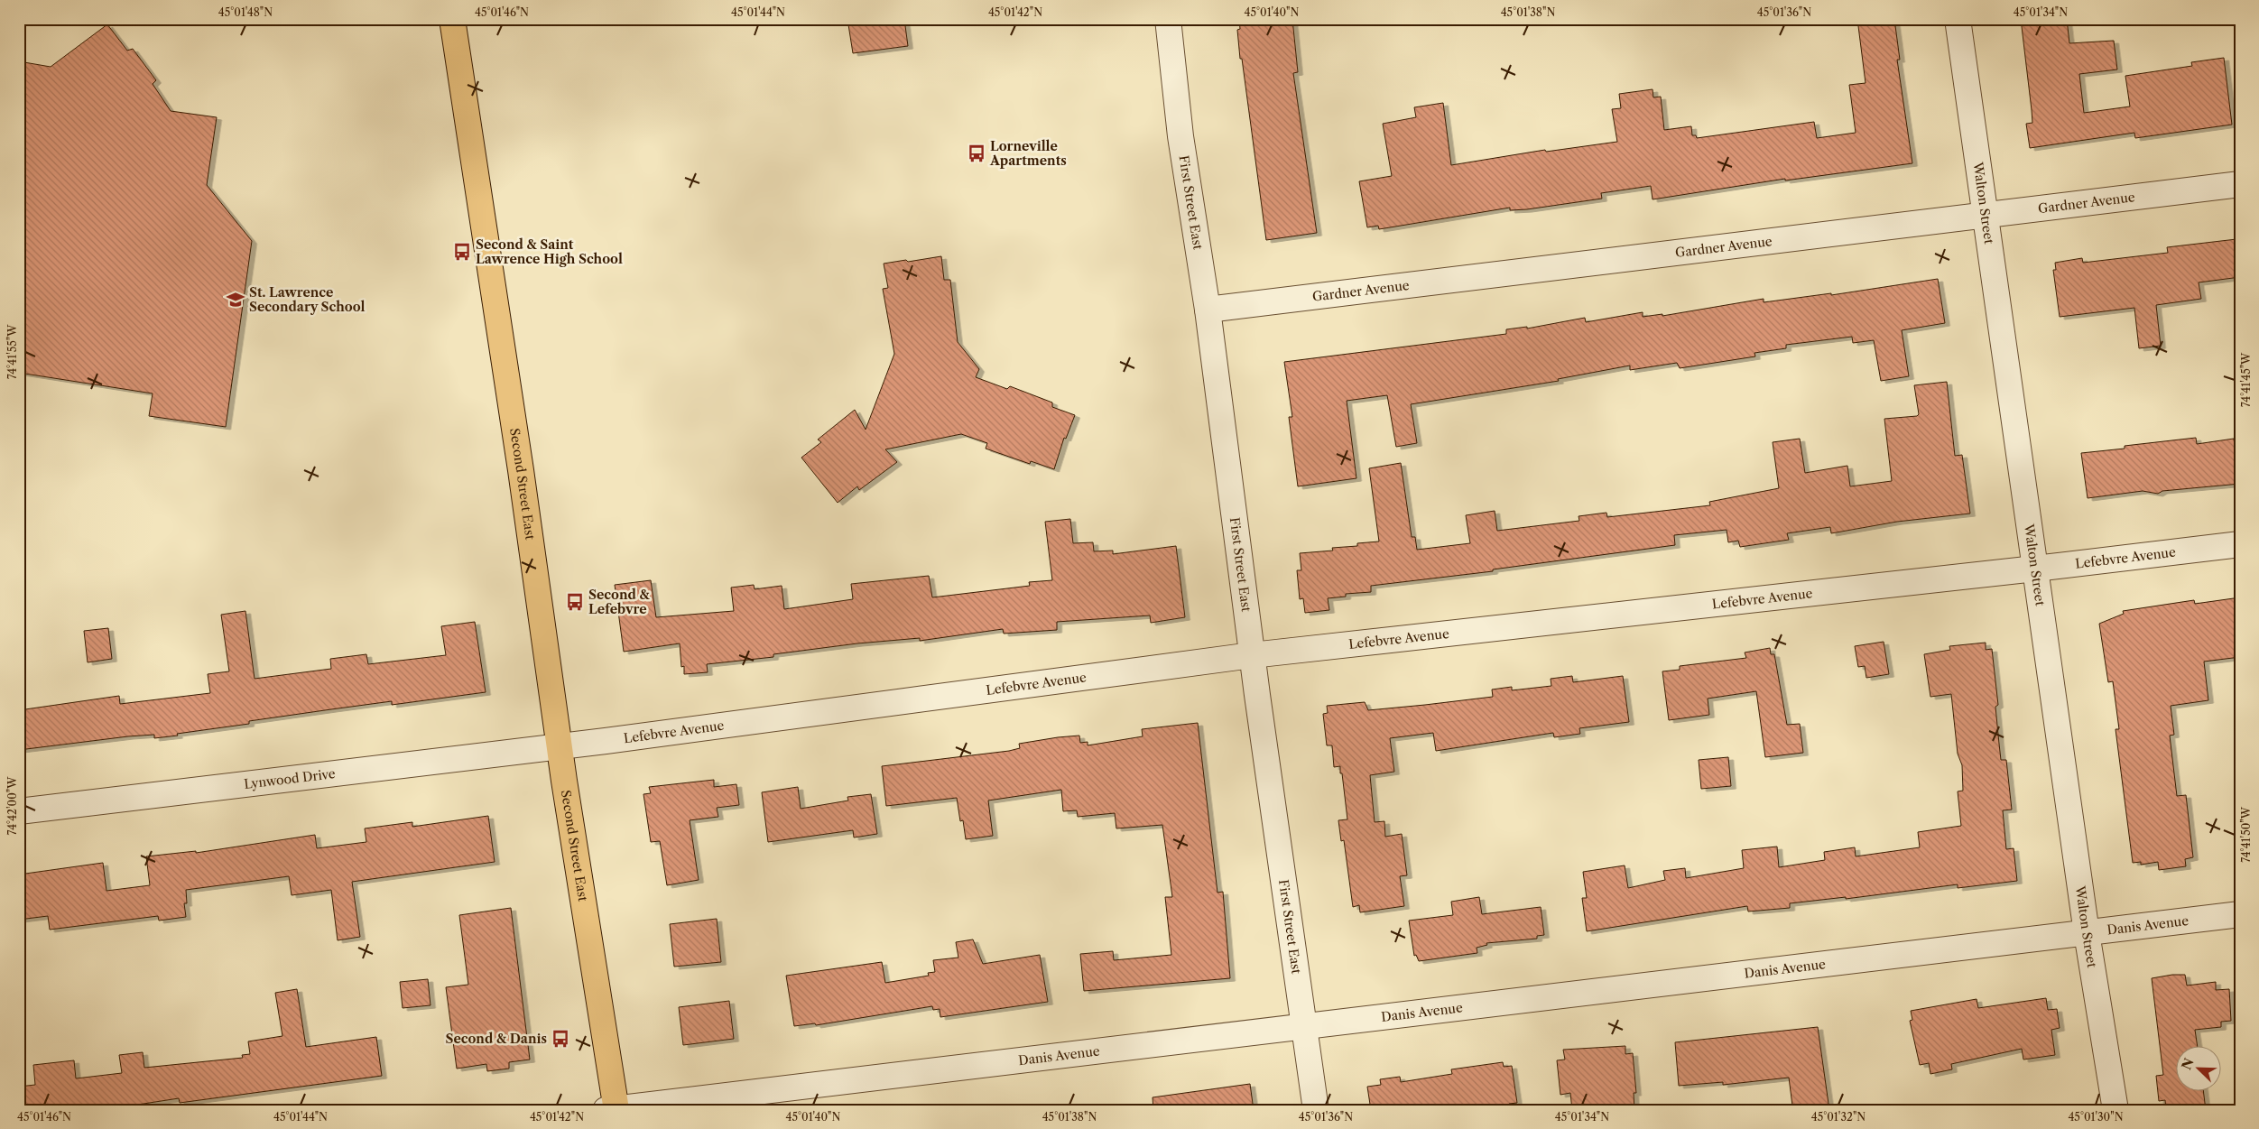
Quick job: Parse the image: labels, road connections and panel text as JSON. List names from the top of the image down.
{
  "streets": {
    "main road": ["Second Street East"],
    "street": [
      "First Street East",
      "Walton Street",
      "Gardner Avenue",
      "Lefebvre Avenue",
      "Lynwood Drive",
      "Danis Avenue"
    ]
  },
  "crossings": [
    ["First Street East", "Gardner Avenue"],
    ["First Street East", "Lefebvre Avenue"],
    ["First Street East", "Danis Avenue"],
    ["Walton Street", "Gardner Avenue"],
    ["Walton Street", "Lefebvre Avenue"],
    ["Walton Street", "Danis Avenue"],
    ["Second Street East", "Lefebvre Avenue"],
    ["Second Street East", "Lynwood Drive"],
    ["Second Street East", "Danis Avenue"],
    ["Lefebvre Avenue", "Lynwood Drive"]
  ],
  "places": {
    "bus stop": [
      "Lorneville Apartments",
      "Second & Saint Lawrence High School",
      "Second & Lefebvre",
      "Second & Danis"
    ],
    "school or university": ["St. Lawrence Secondary School"]
  },
  "north": "top left",
  "coordinates": [
    "45°01'48\"N",
    "45°01'46\"N",
    "45°01'44\"N",
    "45°01'42\"N",
    "45°01'40\"N",
    "45°01'38\"N",
    "45°01'36\"N",
    "45°01'34\"N",
    "74°41'55\"W",
    "74°41'45\"W",
    "74°42'00\"W",
    "74°41'50\"W",
    "45°01'32\"N",
    "45°01'30\"N"
  ]
}
